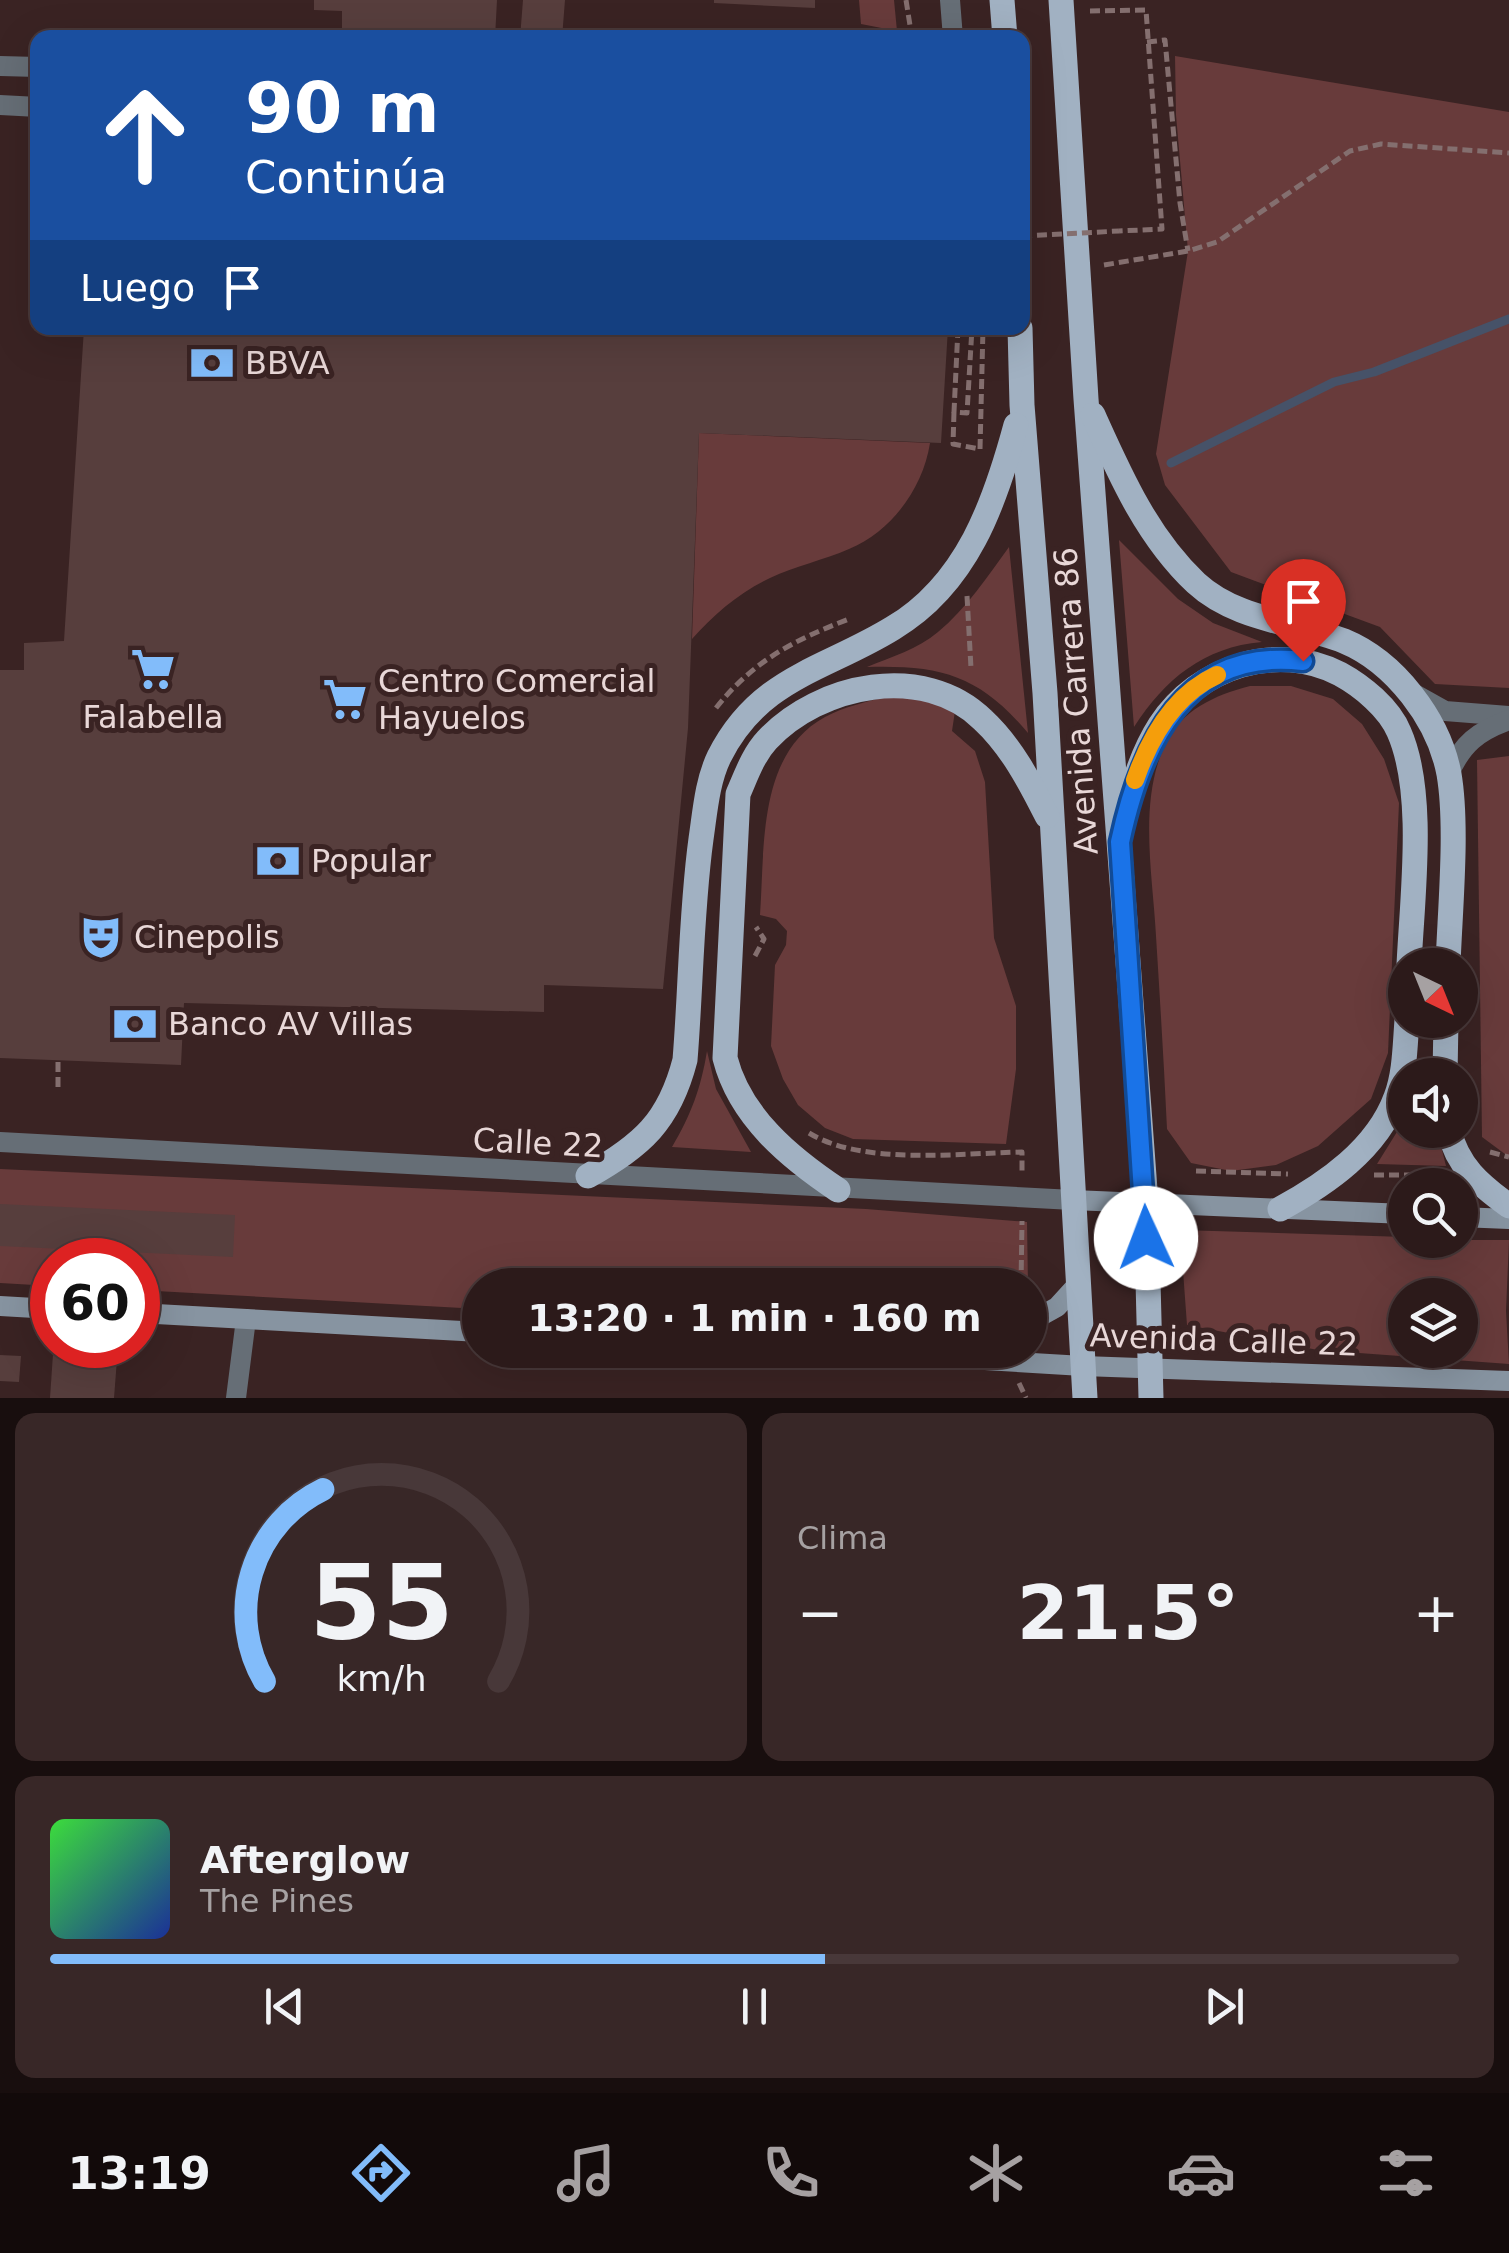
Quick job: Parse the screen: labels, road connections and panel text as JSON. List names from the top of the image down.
{
  "streets": {
    "main road": ["Avenida Carrera 86", "Avenida Calle 22"],
    "street": ["Calle 22"]
  },
  "crossings": [
    ["Avenida Carrera 86", "Calle 22"],
    ["Avenida Carrera 86", "Avenida Calle 22"]
  ],
  "places": {
    "bank": ["BBVA", "Popular", "Banco AV Villas"],
    "supermarket": ["Falabella", "Centro Comercial Hayuelos"],
    "theatre": ["Cinepolis"]
  },
  "north": "bottom right",
  "page": {
    "turn": ["90 m", "Continúa"],
    "then": "Luego",
    "limit": "60",
    "trip": "13:20 · 1 min · 160 m",
    "tile": "Clima",
    "heat": ["−", "21.5°", "+"],
    "song": ["Afterglow", "The Pines"],
    "tabs": "13:19",
    "gauge": ["55", "km/h"]
  }
}
